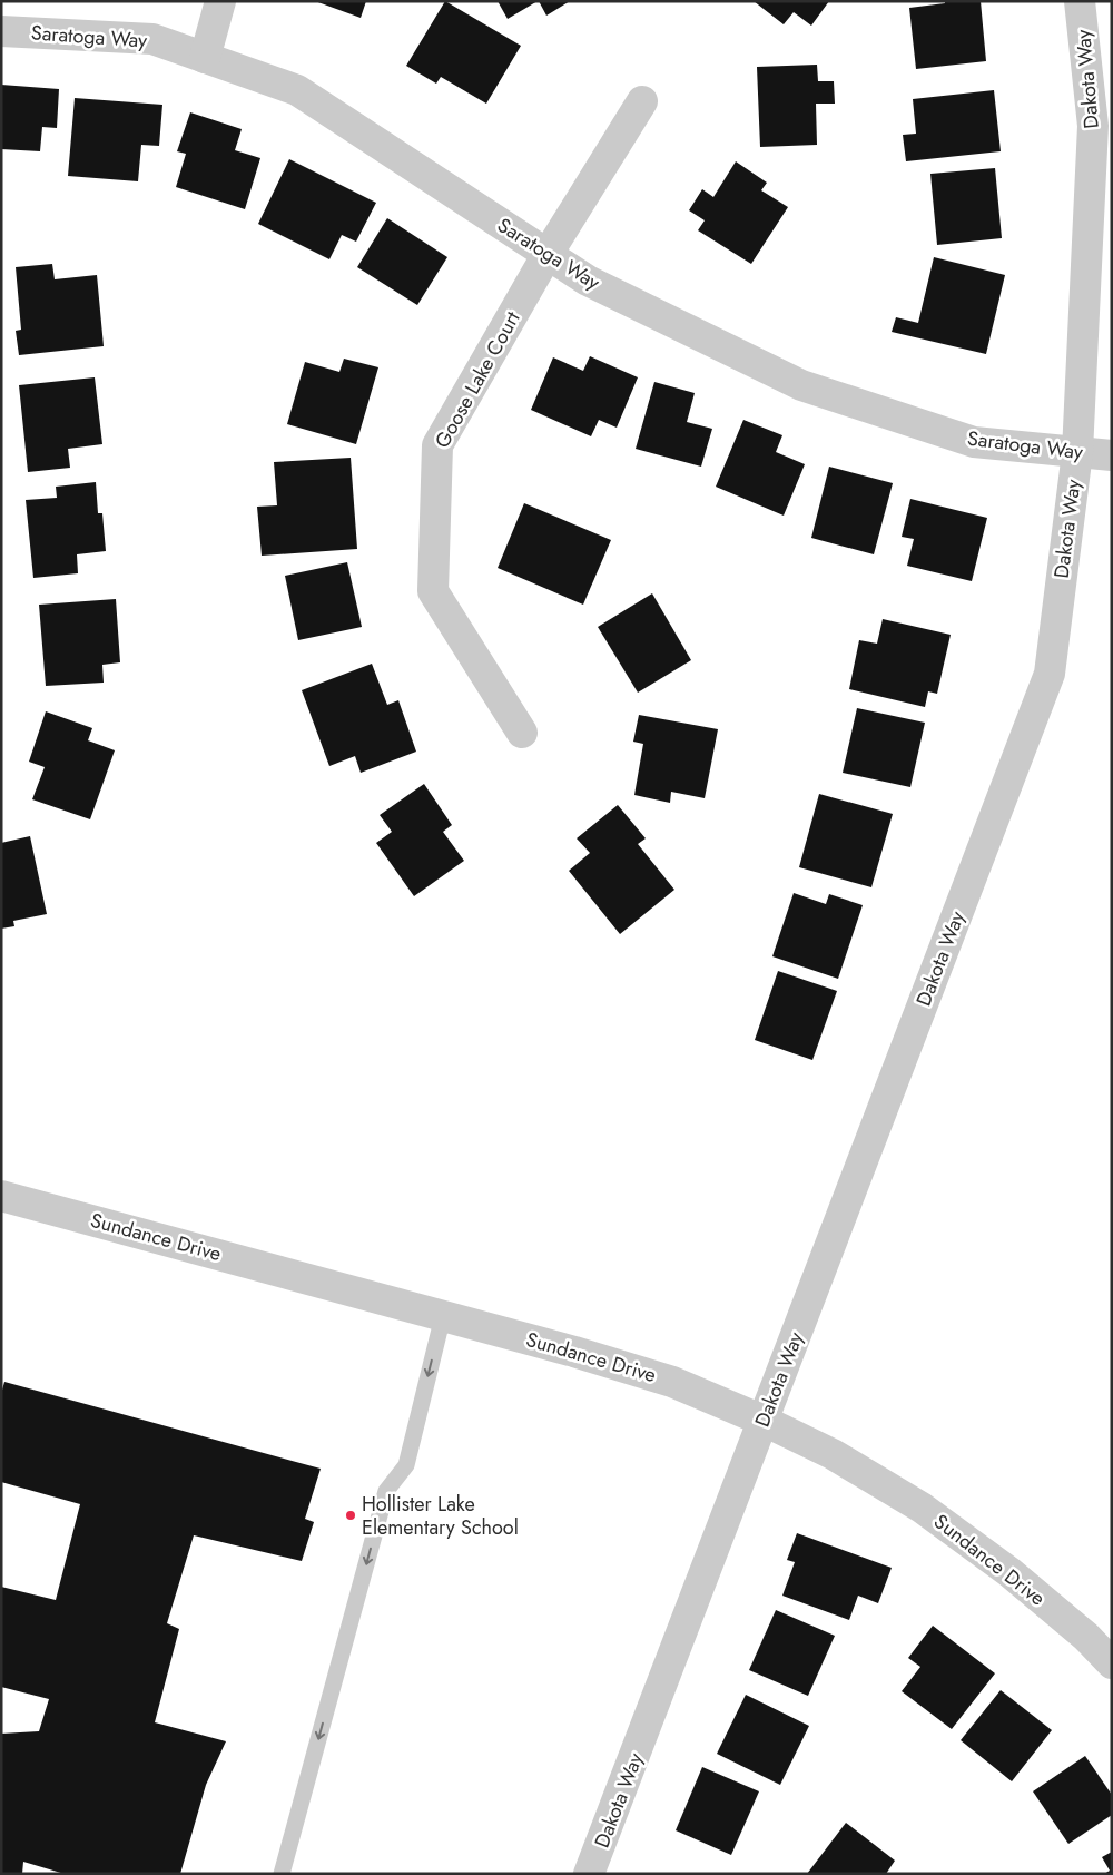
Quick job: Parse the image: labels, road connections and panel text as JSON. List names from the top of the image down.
{
  "streets": {
    "street": [
      "Saratoga Way",
      "Dakota Way",
      "Goose Lake Court",
      "Sundance Drive"
    ]
  },
  "crossings": [
    ["Saratoga Way", "Dakota Way"],
    ["Saratoga Way", "Goose Lake Court"],
    ["Dakota Way", "Sundance Drive"]
  ],
  "places": ["Hollister Lake Elementary School"]
}
